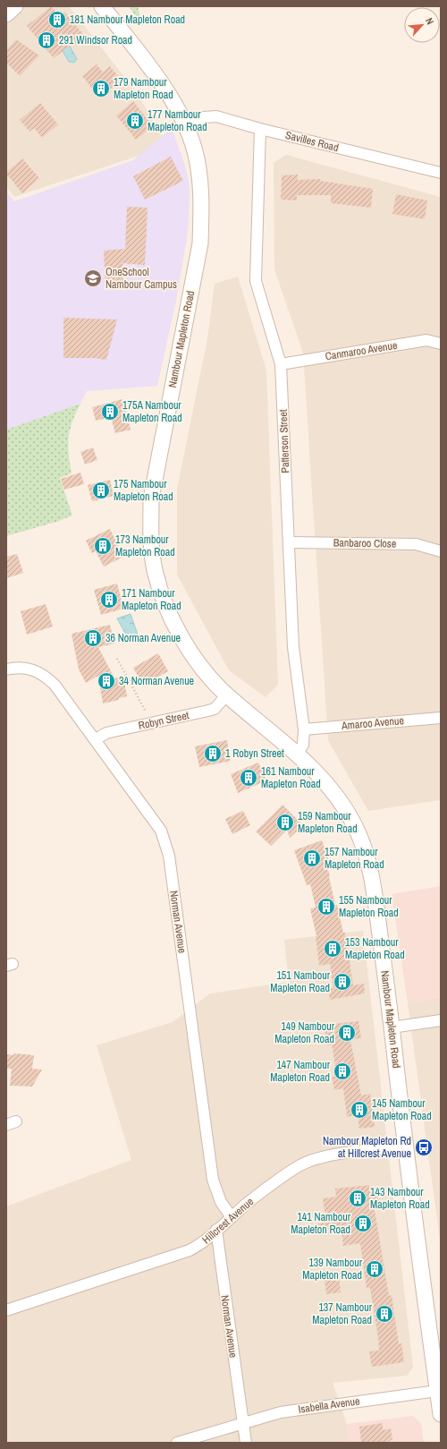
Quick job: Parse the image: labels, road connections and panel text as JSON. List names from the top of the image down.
{
  "streets": {
    "main road": ["Nambour Mapleton Road"],
    "street": [
      "Savilles Road",
      "Canmaroo Avenue",
      "Patterson Street",
      "Banbaroo Close",
      "Robyn Street",
      "Amaroo Avenue",
      "Norman Avenue",
      "Hillcrest Avenue",
      "Isabella Avenue"
    ]
  },
  "crossings": [
    ["Savilles Road", "Nambour Mapleton Road"],
    ["Savilles Road", "Patterson Street"],
    ["Nambour Mapleton Road", "Patterson Street"],
    ["Nambour Mapleton Road", "Robyn Street"],
    ["Nambour Mapleton Road", "Hillcrest Avenue"],
    ["Nambour Mapleton Road", "Isabella Avenue"],
    ["Canmaroo Avenue", "Patterson Street"],
    ["Patterson Street", "Banbaroo Close"],
    ["Patterson Street", "Amaroo Avenue"],
    ["Robyn Street", "Norman Avenue"],
    ["Norman Avenue", "Hillcrest Avenue"],
    ["Norman Avenue", "Isabella Avenue"]
  ],
  "places": {
    "building": [
      "181 Nambour Mapleton Road",
      "291 Windsor Road",
      "179 Nambour Mapleton Road",
      "177 Nambour Mapleton Road",
      "175A Nambour Mapleton Road",
      "175 Nambour Mapleton Road",
      "173 Nambour Mapleton Road",
      "171 Nambour Mapleton Road",
      "36 Norman Avenue",
      "34 Norman Avenue",
      "1 Robyn Street",
      "161 Nambour Mapleton Road",
      "159 Nambour Mapleton Road",
      "157 Nambour Mapleton Road",
      "155 Nambour Mapleton Road",
      "153 Nambour Mapleton Road",
      "151 Nambour Mapleton Road",
      "149 Nambour Mapleton Road",
      "147 Nambour Mapleton Road",
      "145 Nambour Mapleton Road",
      "143 Nambour Mapleton Road",
      "141 Nambour Mapleton Road",
      "139 Nambour Mapleton Road",
      "137 Nambour Mapleton Road"
    ],
    "school or university": ["OneSchool Nambour Campus"],
    "bus stop": ["Nambour Mapleton Rd at Hillcrest Avenue"]
  },
  "north": "top right"
}
